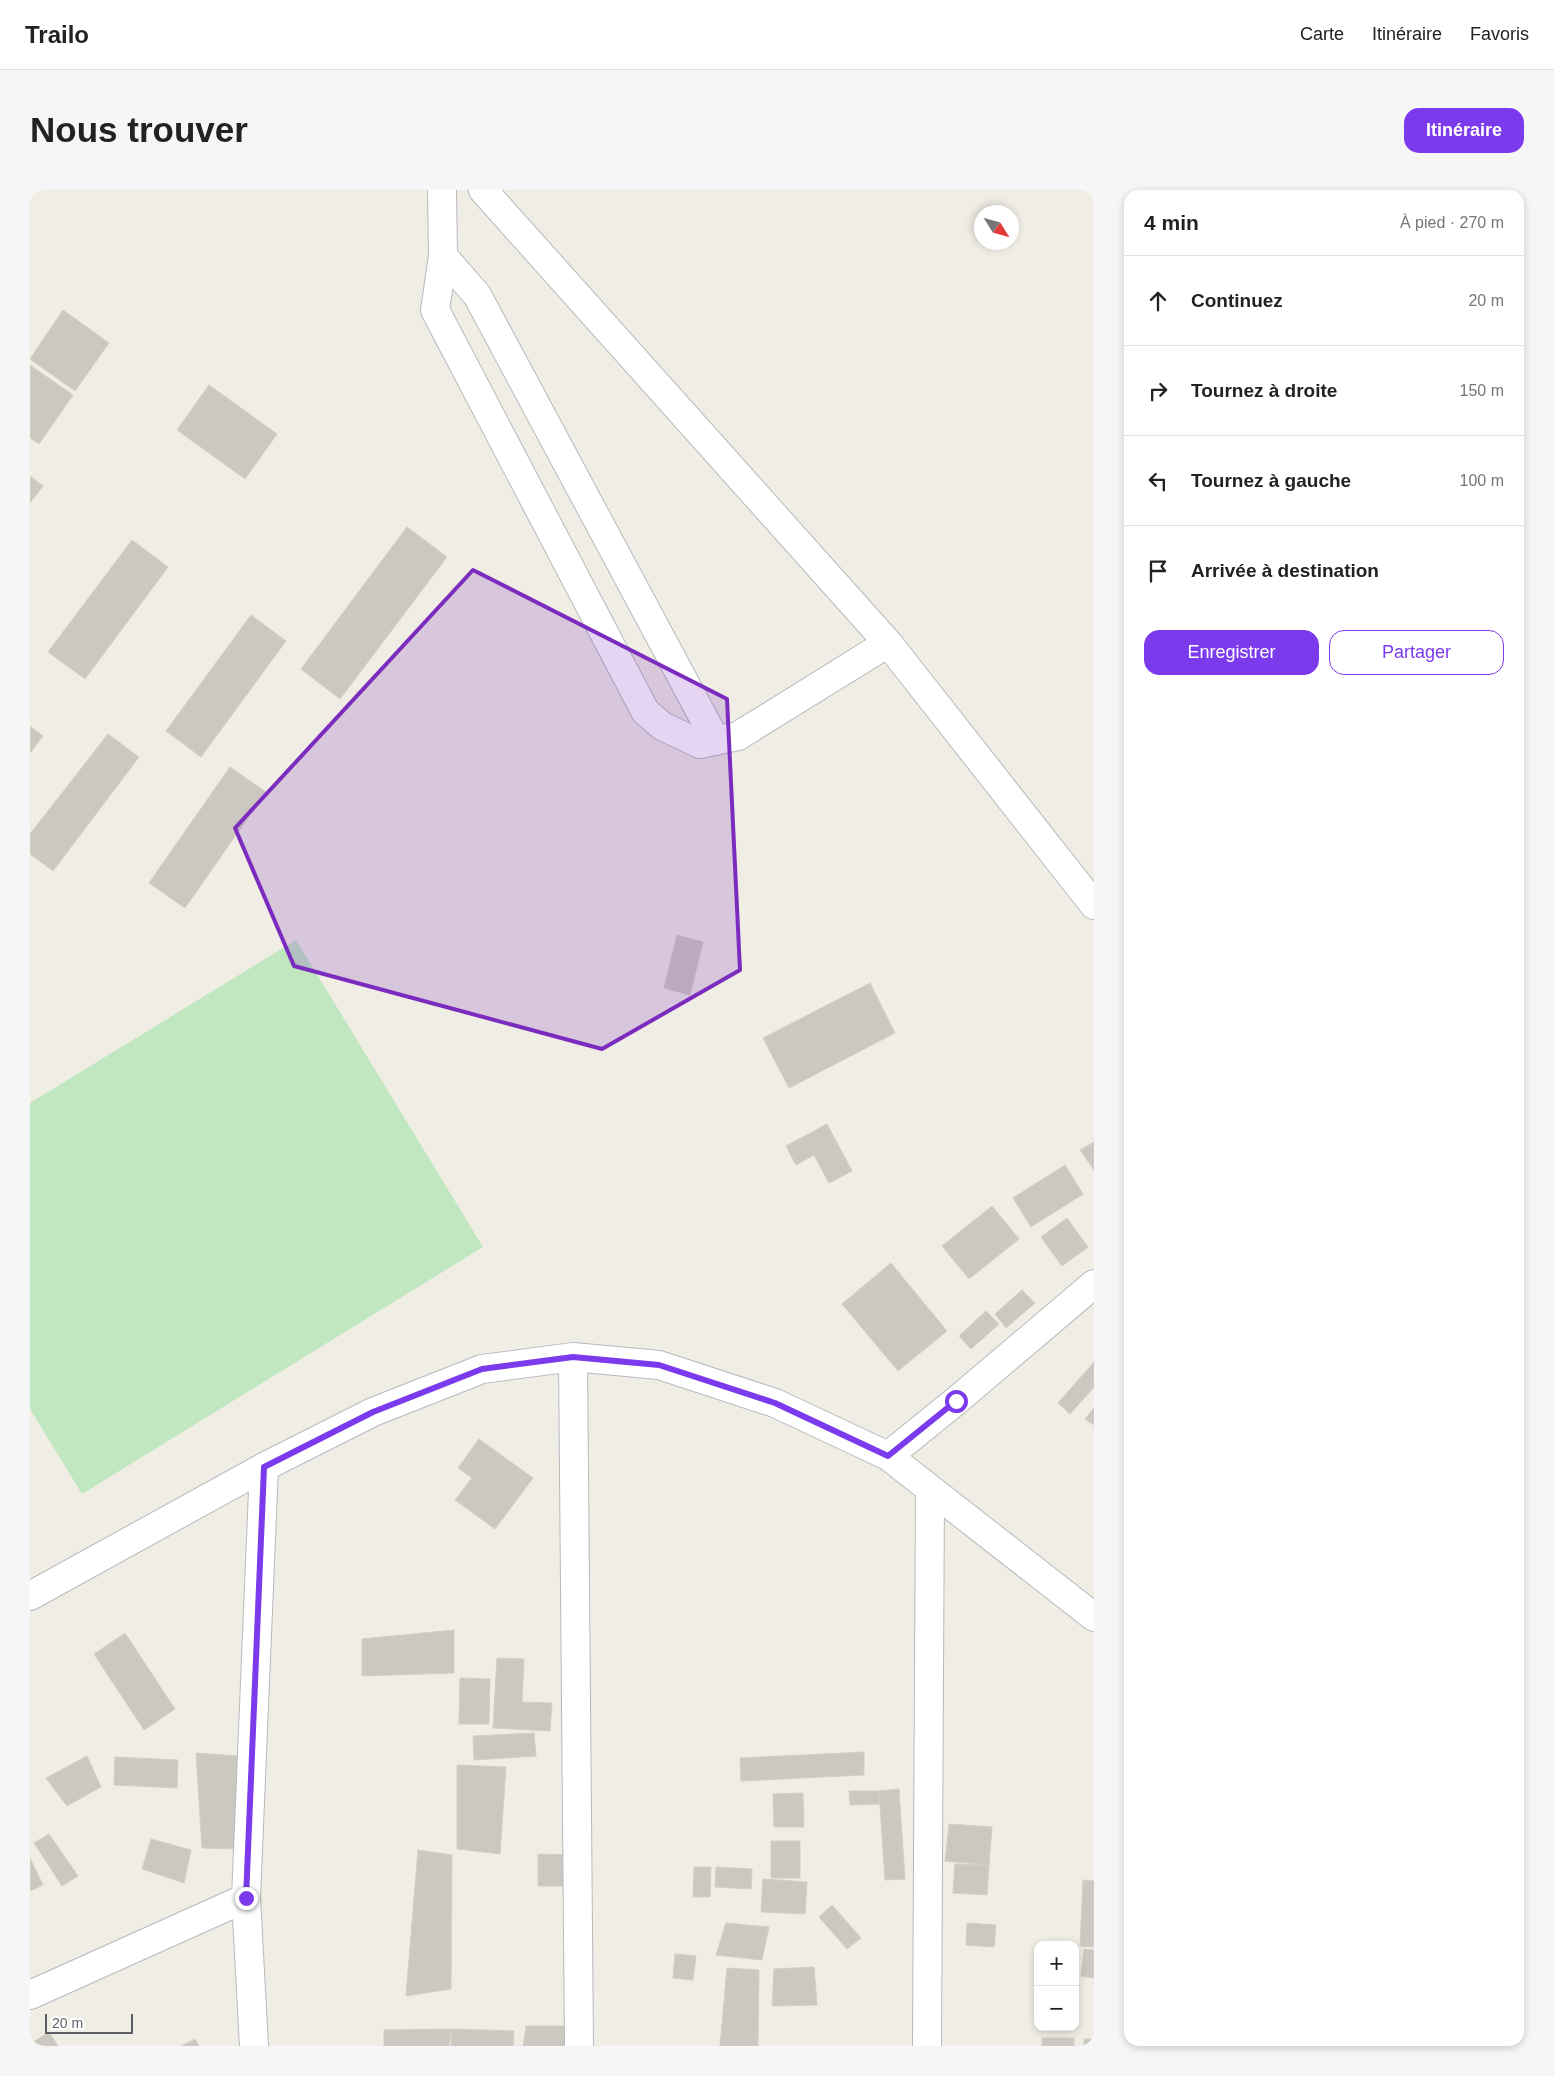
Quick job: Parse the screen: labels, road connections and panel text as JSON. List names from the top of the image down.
{
  "scale_bar": "20 m",
  "north": "bottom right",
  "page": {
    "header": "Trailo",
    "nav": ["Carte", "Itinéraire", "Favoris"],
    "buttons": [
      "Itinéraire",
      ["Enregistrer", "Partager"]
    ],
    "title": "Nous trouver",
    "heading": ["4 min", "À pied · 270 m"],
    "list": [
      ["Continuez", "20 m"],
      ["Tournez à droite", "150 m"],
      ["Tournez à gauche", "100 m"],
      "Arrivée à destination"
    ],
    "map_buttons": ["+", "−"],
    "scale": "20 m"
  }
}
